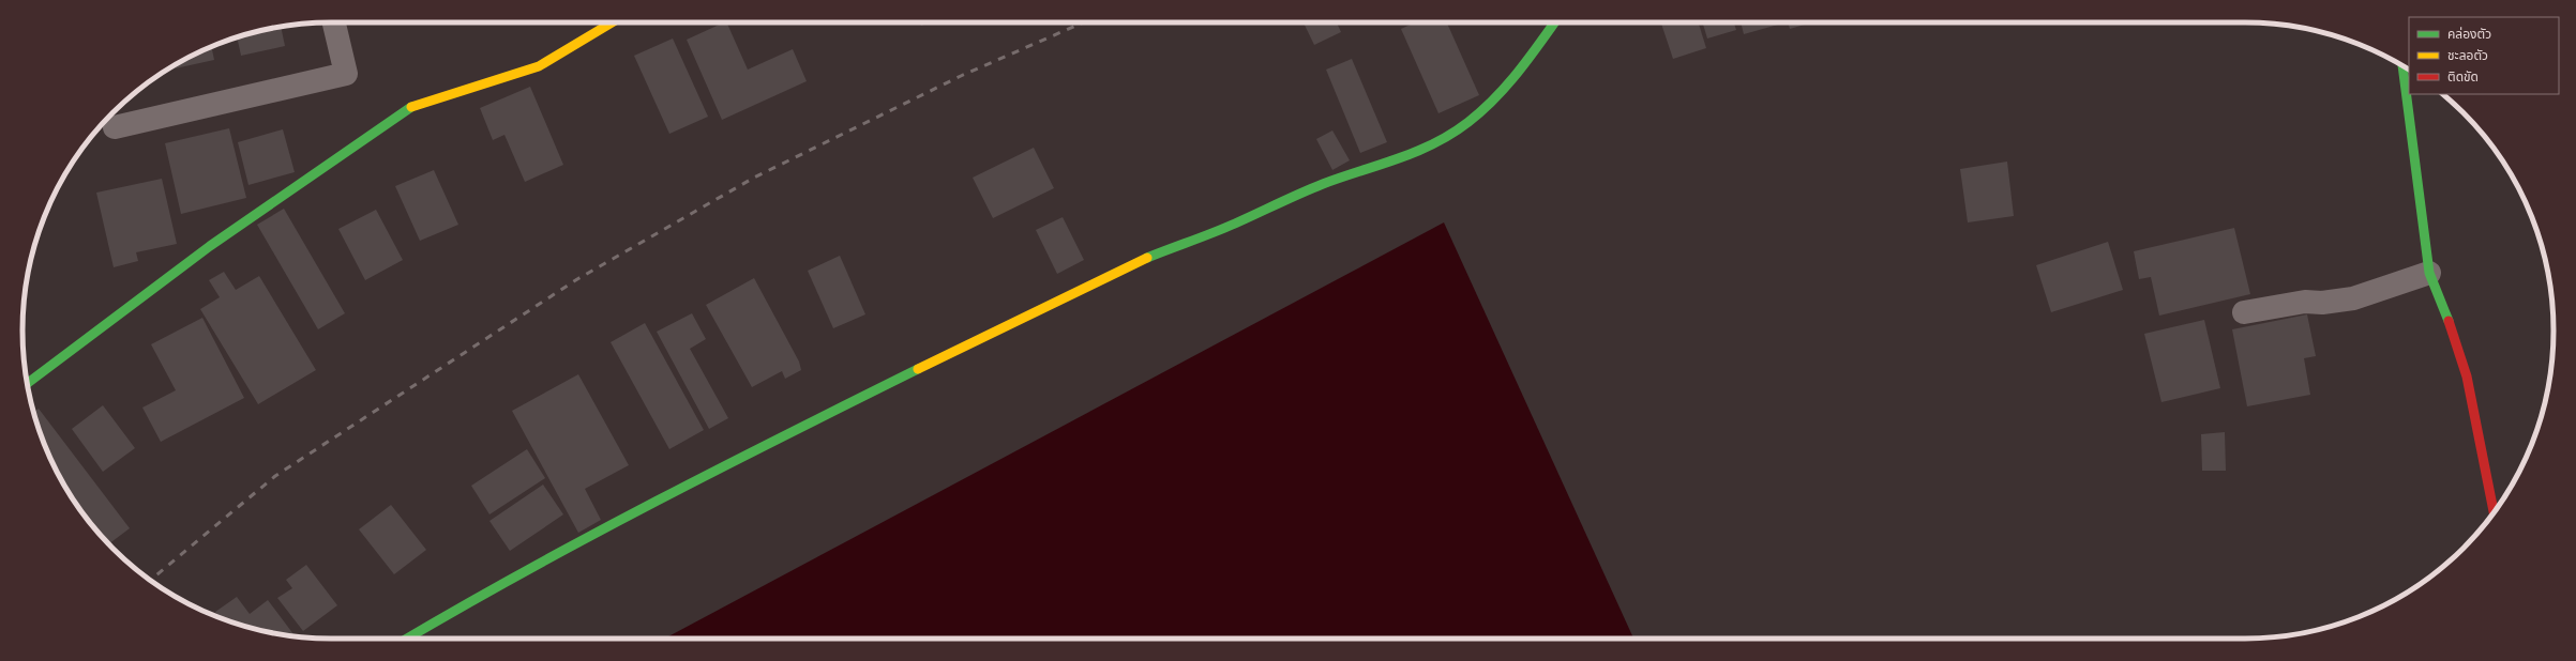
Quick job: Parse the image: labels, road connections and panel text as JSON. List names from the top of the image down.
{
  "legend": ["คล่องตัว", "ชะลอตัว", "ติดขัด"]
}
